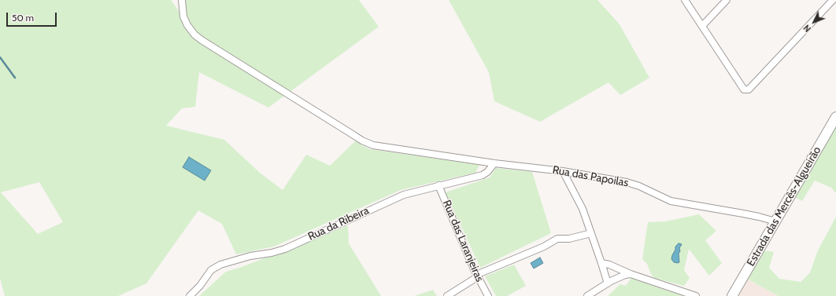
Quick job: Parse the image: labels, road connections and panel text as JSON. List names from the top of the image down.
{
  "streets": {
    "street": [
      "Rua das Papoilas",
      "Estrada das Mercês-Algueirão",
      "Rua da Ribeira",
      "Rua das Laranjeiras"
    ]
  },
  "crossings": [
    ["Rua das Papoilas", "Estrada das Mercês-Algueirão"],
    ["Rua das Papoilas", "Rua da Ribeira"],
    ["Rua da Ribeira", "Rua das Laranjeiras"]
  ],
  "scale_bar": "50 m",
  "north": "bottom left"
}
